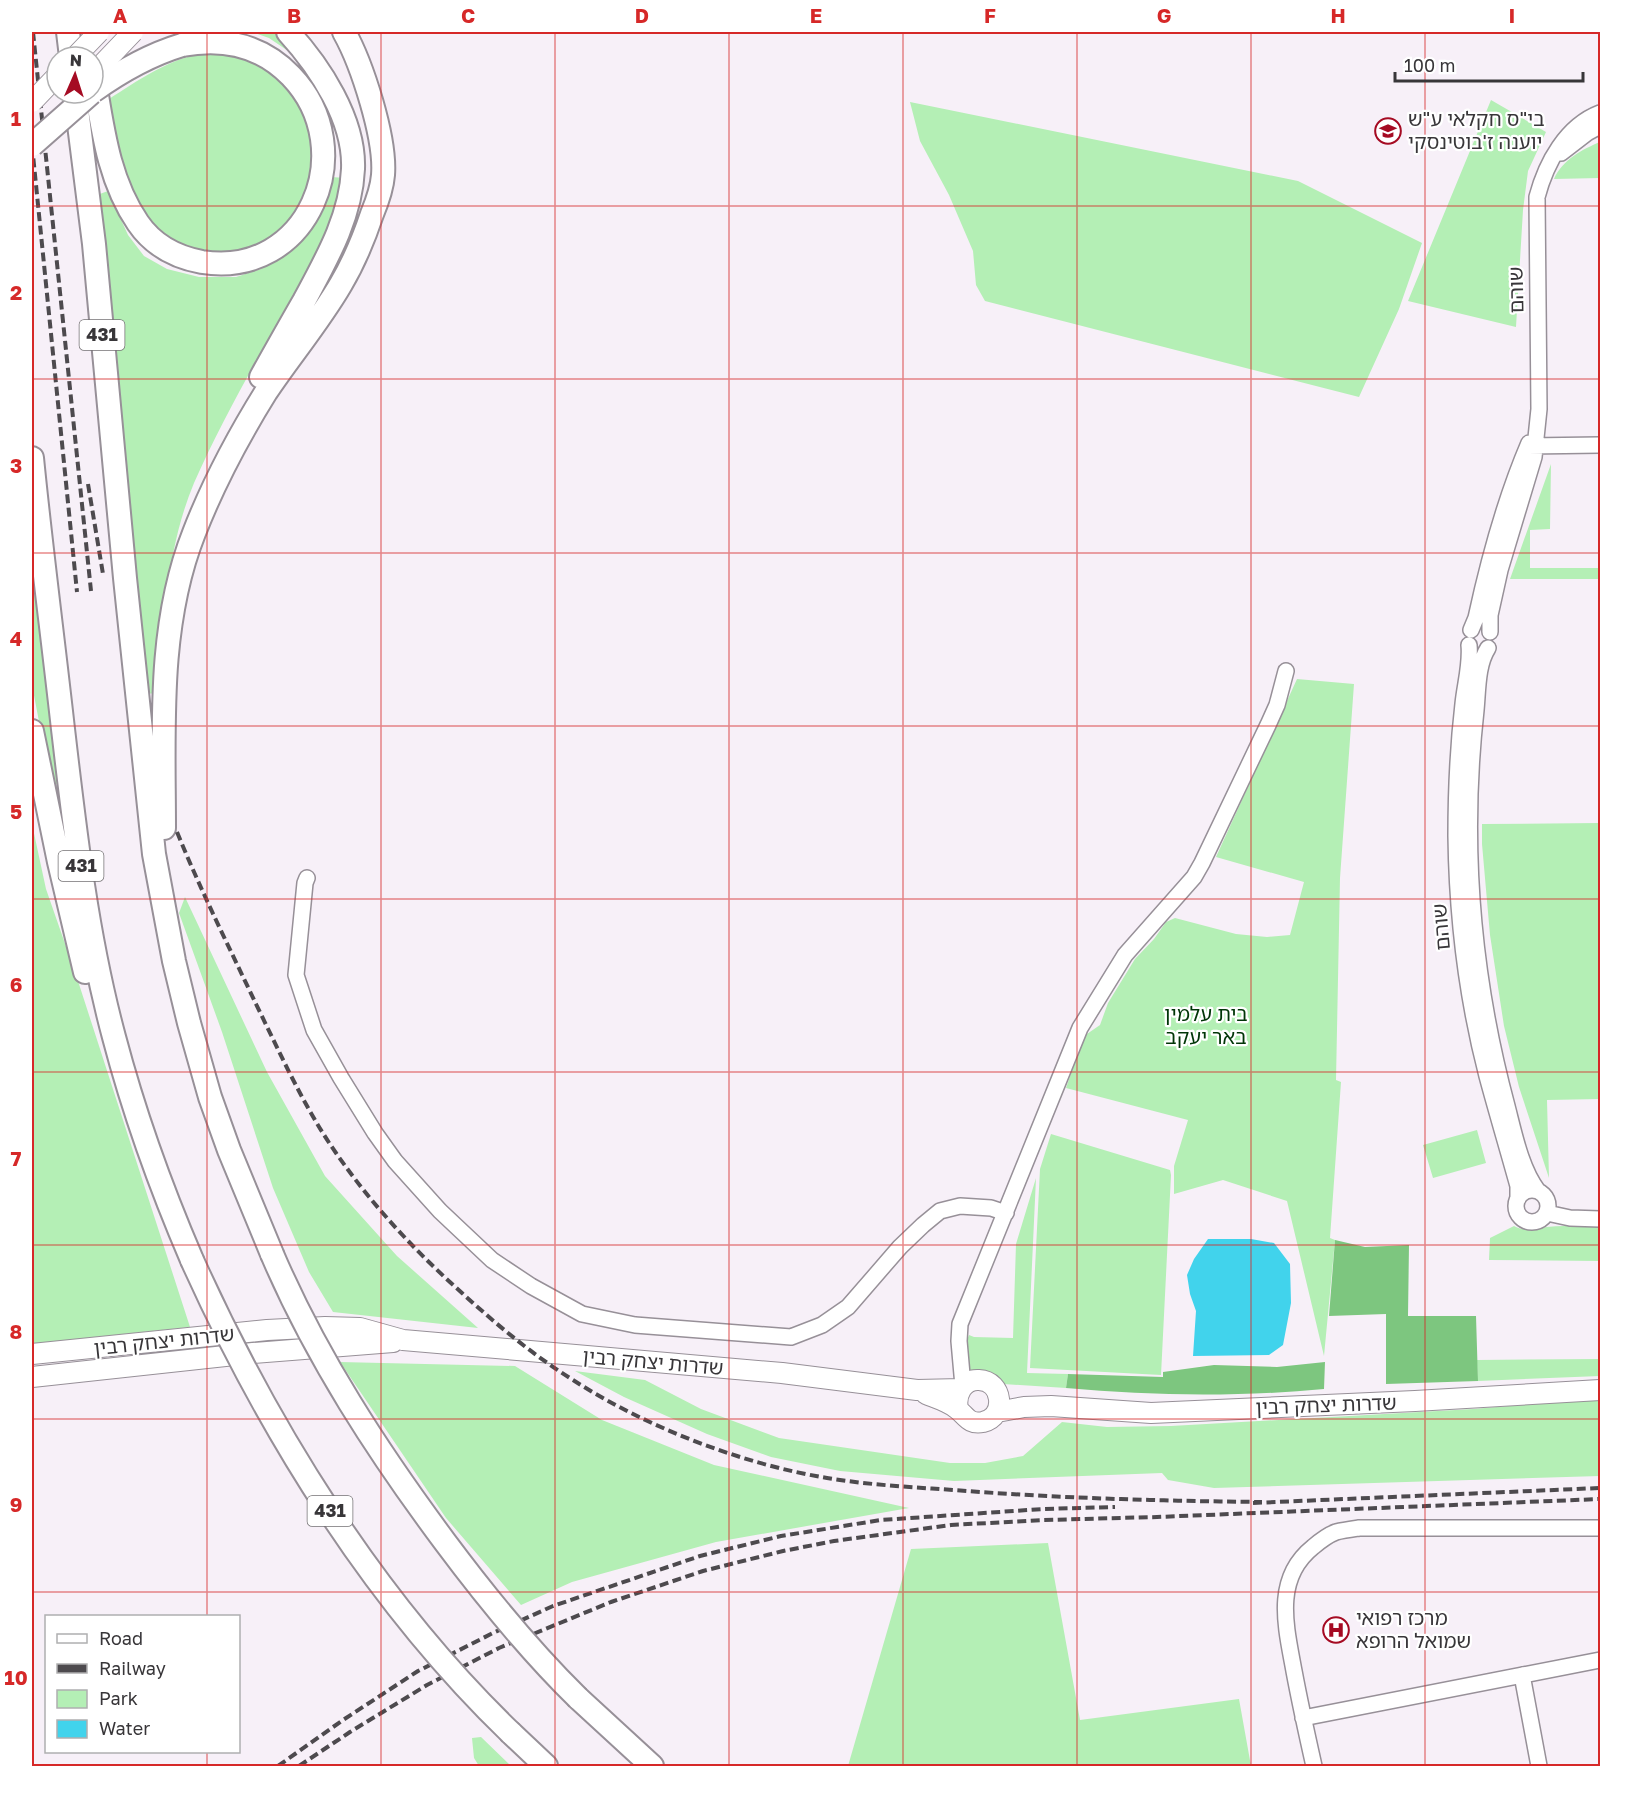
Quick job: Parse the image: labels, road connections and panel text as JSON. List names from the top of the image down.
{
  "streets": {
    "highway": ["431"],
    "main road": ["שדרות יצחק רבין"],
    "street": ["שוהם"]
  },
  "parks": ["בית עלמין באר יעקב"],
  "places": {
    "school or university": ["בי\"ס חקלאי ע\"ש יוענה ז'בוטינסקי"],
    "hospital": ["מרכז רפואי שמואל הרופא"]
  },
  "legend": [
    "Road",
    "Railway",
    "Park",
    "Water"
  ],
  "scale_bar": "100 m",
  "north": "top",
  "grid": {
    "columns": [
      "A",
      "B",
      "C",
      "D",
      "E",
      "F",
      "G",
      "H",
      "I"
    ],
    "rows": [
      "1",
      "2",
      "3",
      "4",
      "5",
      "6",
      "7",
      "8",
      "9",
      "10"
    ]
  }
}
